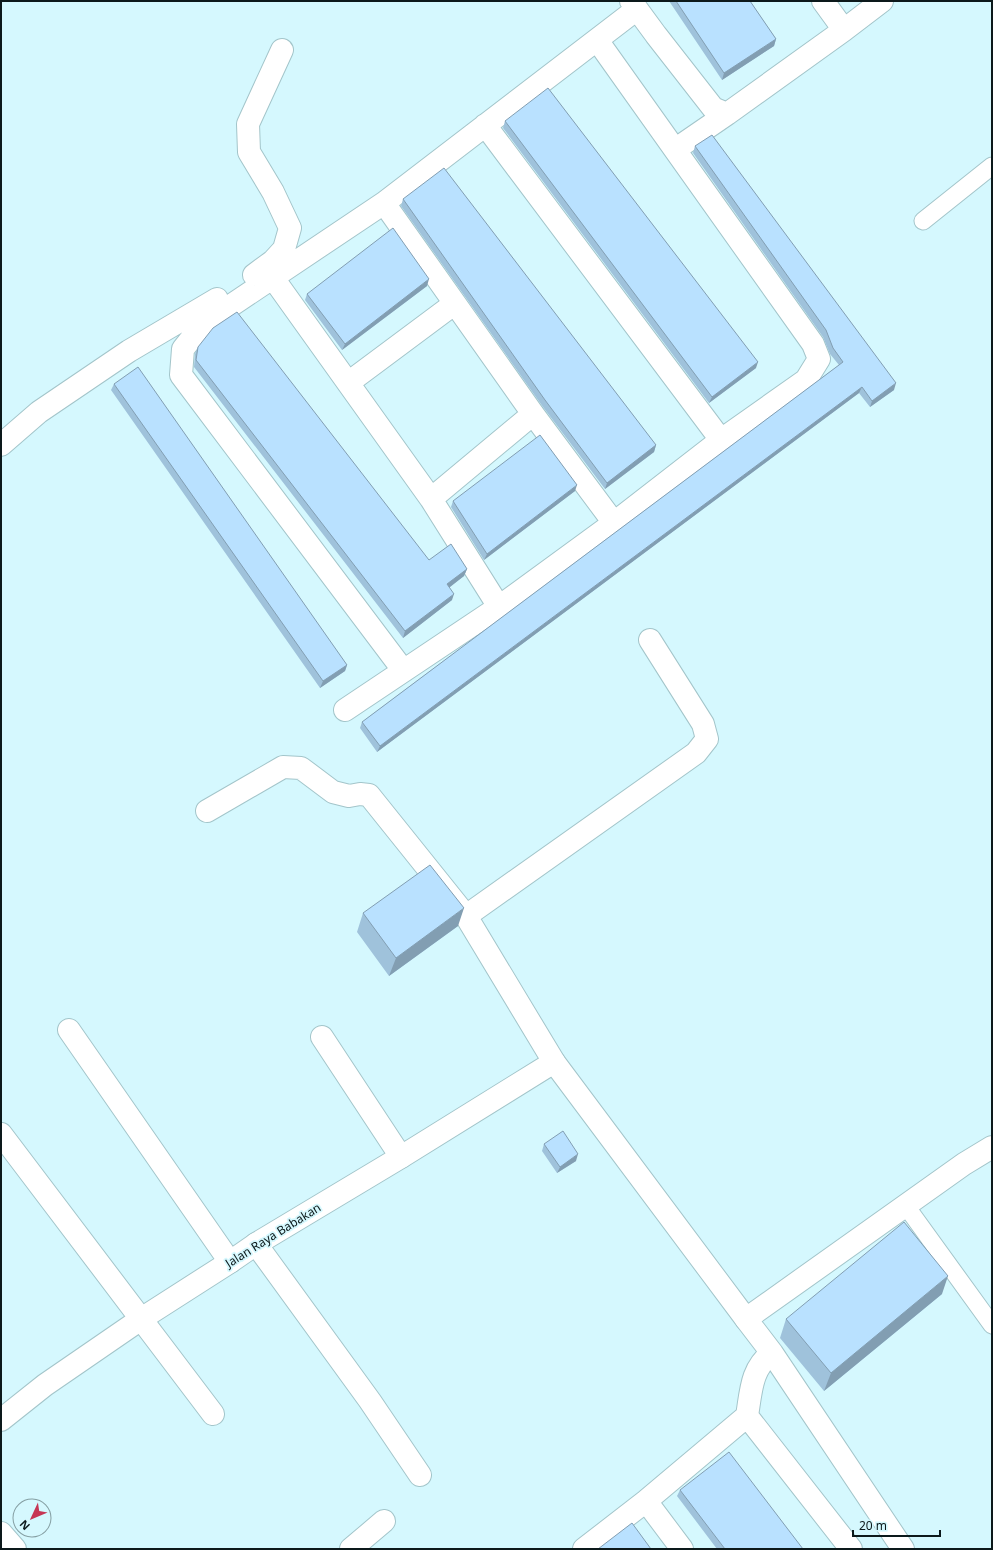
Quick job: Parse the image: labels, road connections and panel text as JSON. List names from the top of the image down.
{
  "streets": {
    "street": ["Jalan Raya Babakan"]
  },
  "scale_bar": "20 m",
  "north": "bottom left"
}
